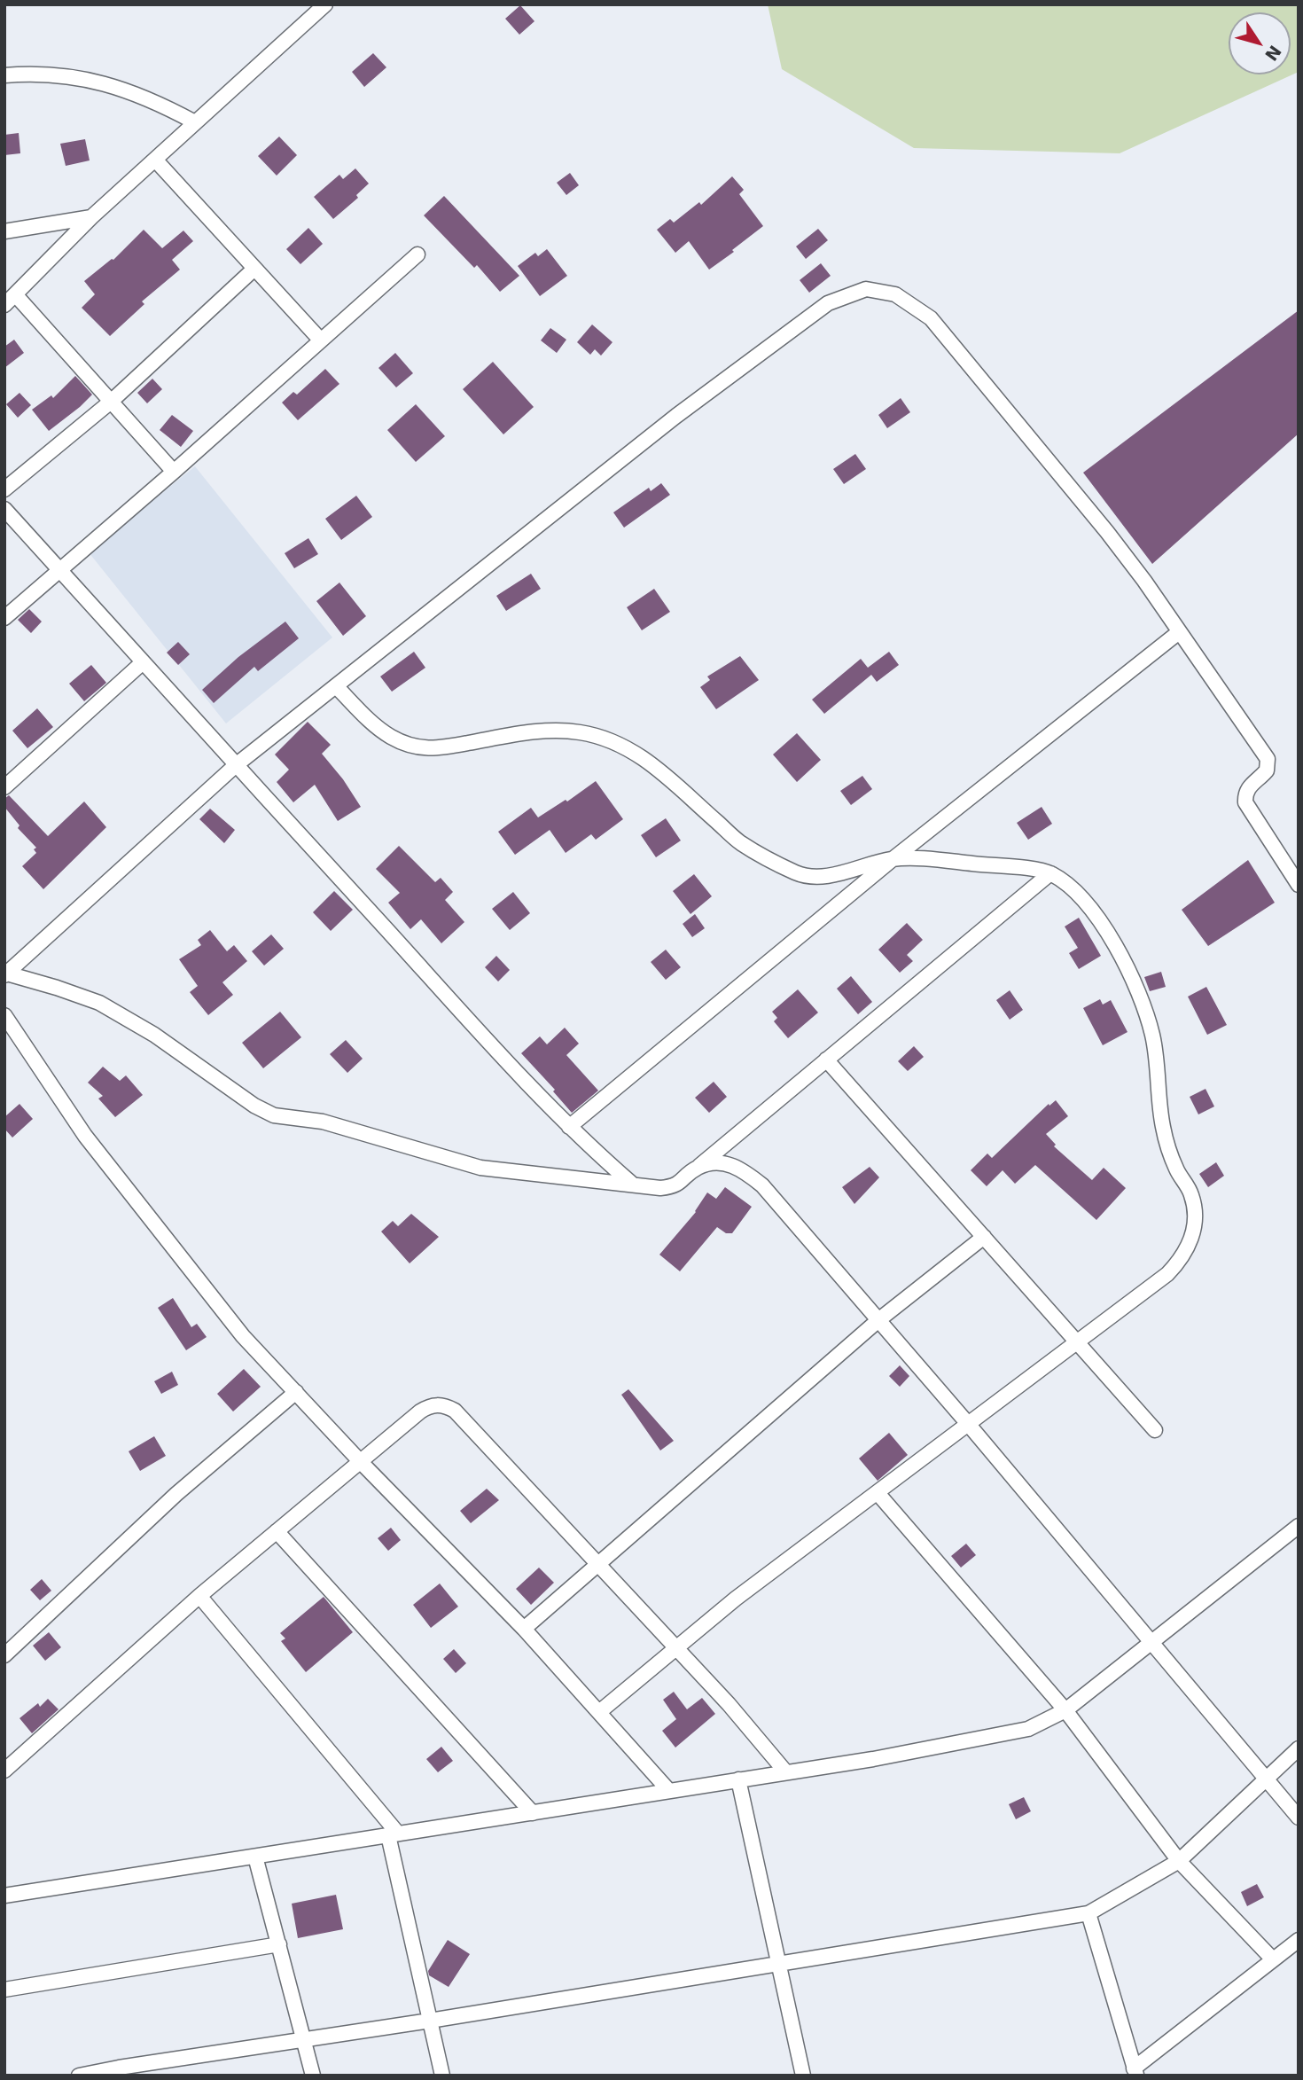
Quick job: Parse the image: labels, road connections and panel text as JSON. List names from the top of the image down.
{
  "north": "bottom right"
}
